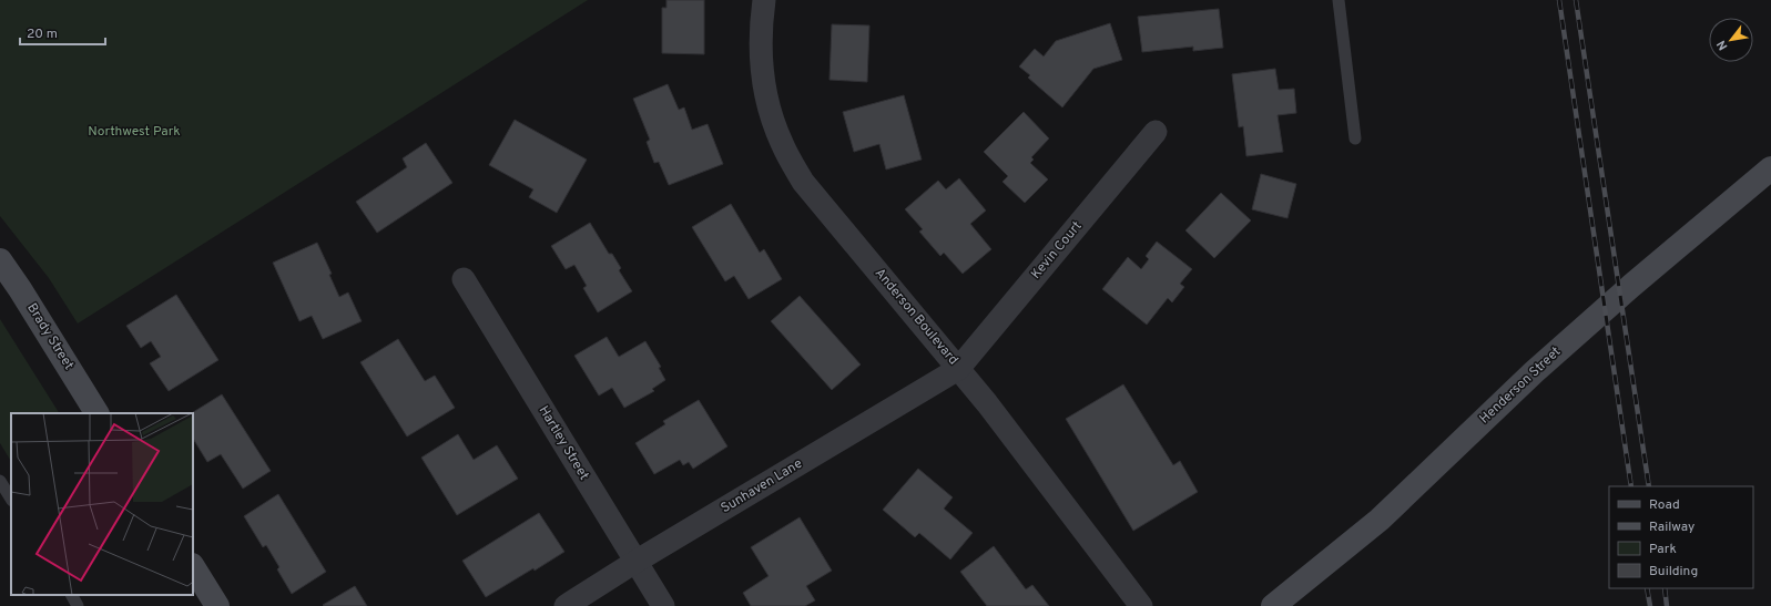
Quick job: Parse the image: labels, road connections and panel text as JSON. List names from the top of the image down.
{
  "streets": {
    "main road": ["Brady Street", "Henderson Street"],
    "street": [
      "Kevin Court",
      "Anderson Boulevard",
      "Hartley Street",
      "Sunhaven Lane"
    ]
  },
  "crossings": [
    ["Kevin Court", "Anderson Boulevard"],
    ["Kevin Court", "Sunhaven Lane"],
    ["Anderson Boulevard", "Sunhaven Lane"],
    ["Hartley Street", "Sunhaven Lane"]
  ],
  "parks": ["Northwest Park"],
  "legend": [
    "Road",
    "Railway",
    "Park",
    "Building"
  ],
  "scale_bar": "20 m",
  "north": "bottom left"
}
